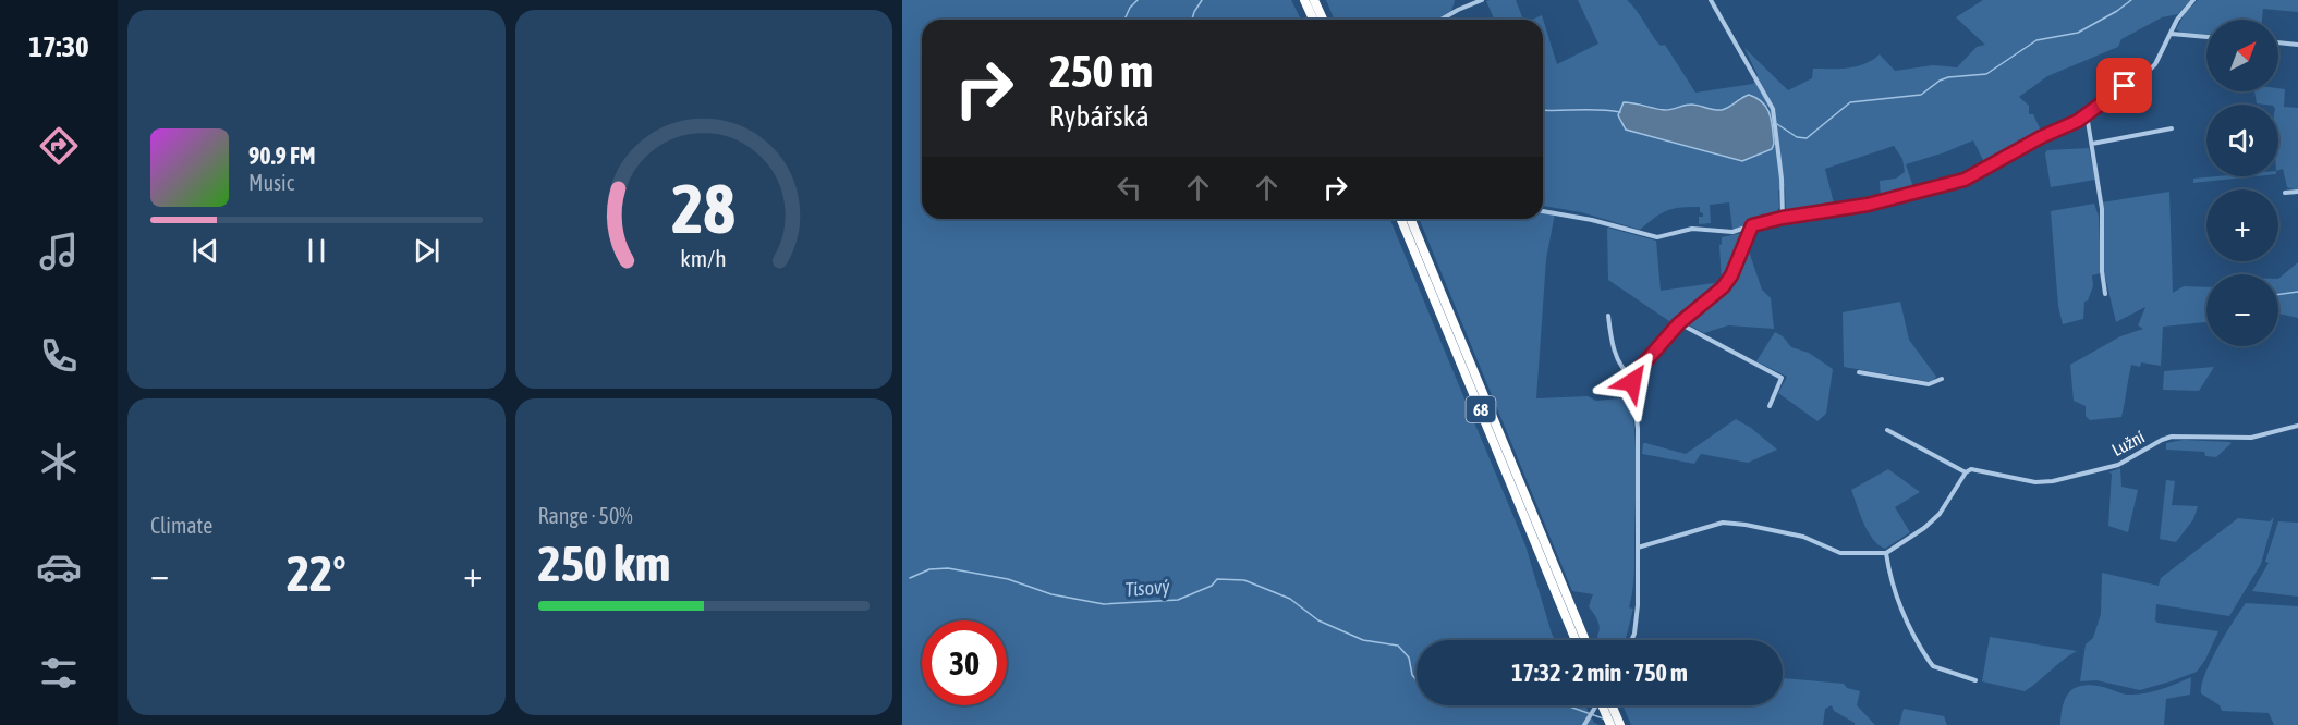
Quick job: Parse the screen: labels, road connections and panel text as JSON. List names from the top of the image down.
{
  "streets": {
    "highway": ["68"],
    "street": ["Lužní"]
  },
  "water": ["Tisový"],
  "north": "top right",
  "page": {
    "tabs": "17:30",
    "map_buttons": ["+", "−"],
    "turn": ["250 m", "Rybářská"],
    "song": ["90.9 FM", "Music"],
    "tile": [
      "Climate",
      ["Range · 50%", "250 km"]
    ],
    "heat": ["−", "22°", "+"],
    "limit": "30",
    "trip": "17:32 · 2 min · 750 m",
    "gauge": ["28", "km/h"]
  }
}
